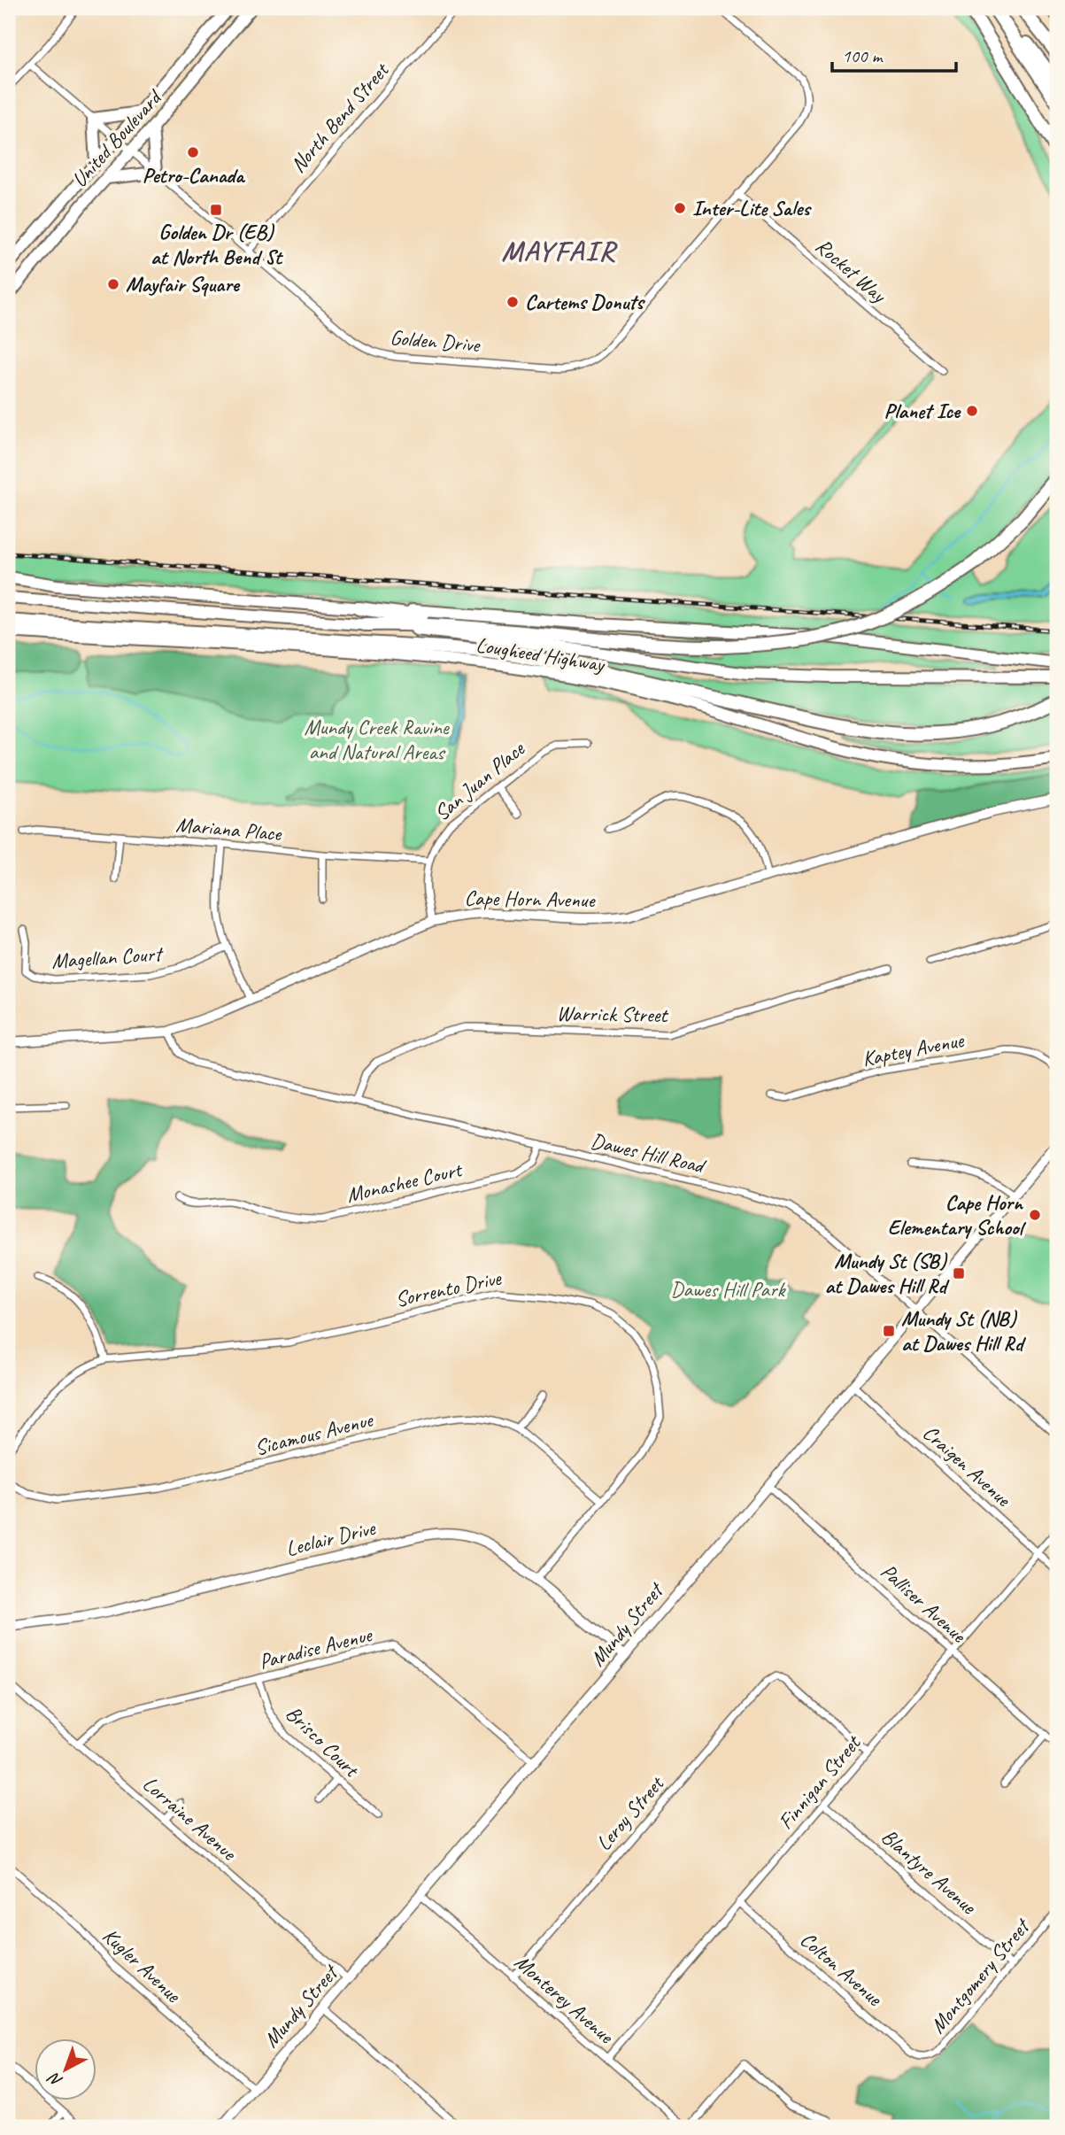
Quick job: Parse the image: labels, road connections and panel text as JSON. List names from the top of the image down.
{
  "streets": {
    "main road": ["United Boulevard", "Lougheed Highway"],
    "street": [
      "North Bend Street",
      "Rocket Way",
      "Golden Drive",
      "San Juan Place",
      "Mariana Place",
      "Cape Horn Avenue",
      "Magellan Court",
      "Warrick Street",
      "Kaptey Avenue",
      "Dawes Hill Road",
      "Monashee Court",
      "Sorrento Drive",
      "Sicamous Avenue",
      "Craigen Avenue",
      "Leclair Drive",
      "Palliser Avenue",
      "Mundy Street",
      "Paradise Avenue",
      "Brisco Court",
      "Finnigan Street",
      "Leroy Street",
      "Lorraine Avenue",
      "Blantyre Avenue",
      "Kugler Avenue",
      "Colton Avenue",
      "Montgomery Street",
      "Monterey Avenue"
    ]
  },
  "crossings": [
    ["North Bend Street", "Golden Drive"],
    ["United Boulevard", "Golden Drive"],
    ["Rocket Way", "Golden Drive"],
    ["San Juan Place", "Mariana Place"],
    ["San Juan Place", "Cape Horn Avenue"],
    ["Cape Horn Avenue", "Dawes Hill Road"],
    ["Warrick Street", "Dawes Hill Road"],
    ["Dawes Hill Road", "Monashee Court"],
    ["Dawes Hill Road", "Mundy Street"],
    ["Sorrento Drive", "Sicamous Avenue"],
    ["Sorrento Drive", "Leclair Drive"],
    ["Craigen Avenue", "Mundy Street"],
    ["Craigen Avenue", "Finnigan Street"],
    ["Leclair Drive", "Mundy Street"],
    ["Palliser Avenue", "Mundy Street"],
    ["Palliser Avenue", "Finnigan Street"],
    ["Mundy Street", "Paradise Avenue"],
    ["Mundy Street", "Lorraine Avenue"],
    ["Mundy Street", "Kugler Avenue"],
    ["Mundy Street", "Monterey Avenue"],
    ["Paradise Avenue", "Brisco Court"],
    ["Paradise Avenue", "Lorraine Avenue"],
    ["Finnigan Street", "Leroy Street"],
    ["Finnigan Street", "Blantyre Avenue"],
    ["Finnigan Street", "Colton Avenue"],
    ["Finnigan Street", "Monterey Avenue"],
    ["Leroy Street", "Monterey Avenue"],
    ["Blantyre Avenue", "Montgomery Street"],
    ["Colton Avenue", "Montgomery Street"]
  ],
  "districts": ["MAYFAIR"],
  "parks": ["Mundy Creek Ravine and Natural Areas", "Dawes Hill Park"],
  "places": {
    "other": [
      "Petro-Canada",
      "Inter-Lite Sales",
      "Mayfair Square",
      "Cartems Donuts",
      "Planet Ice",
      "Cape Horn Elementary School"
    ],
    "transit": ["Golden Dr (EB) at North Bend St", "Mundy St (SB) at Dawes Hill Rd", "Mundy St (NB) at Dawes Hill Rd"]
  },
  "scale_bar": "100 m",
  "north": "bottom left"
}
